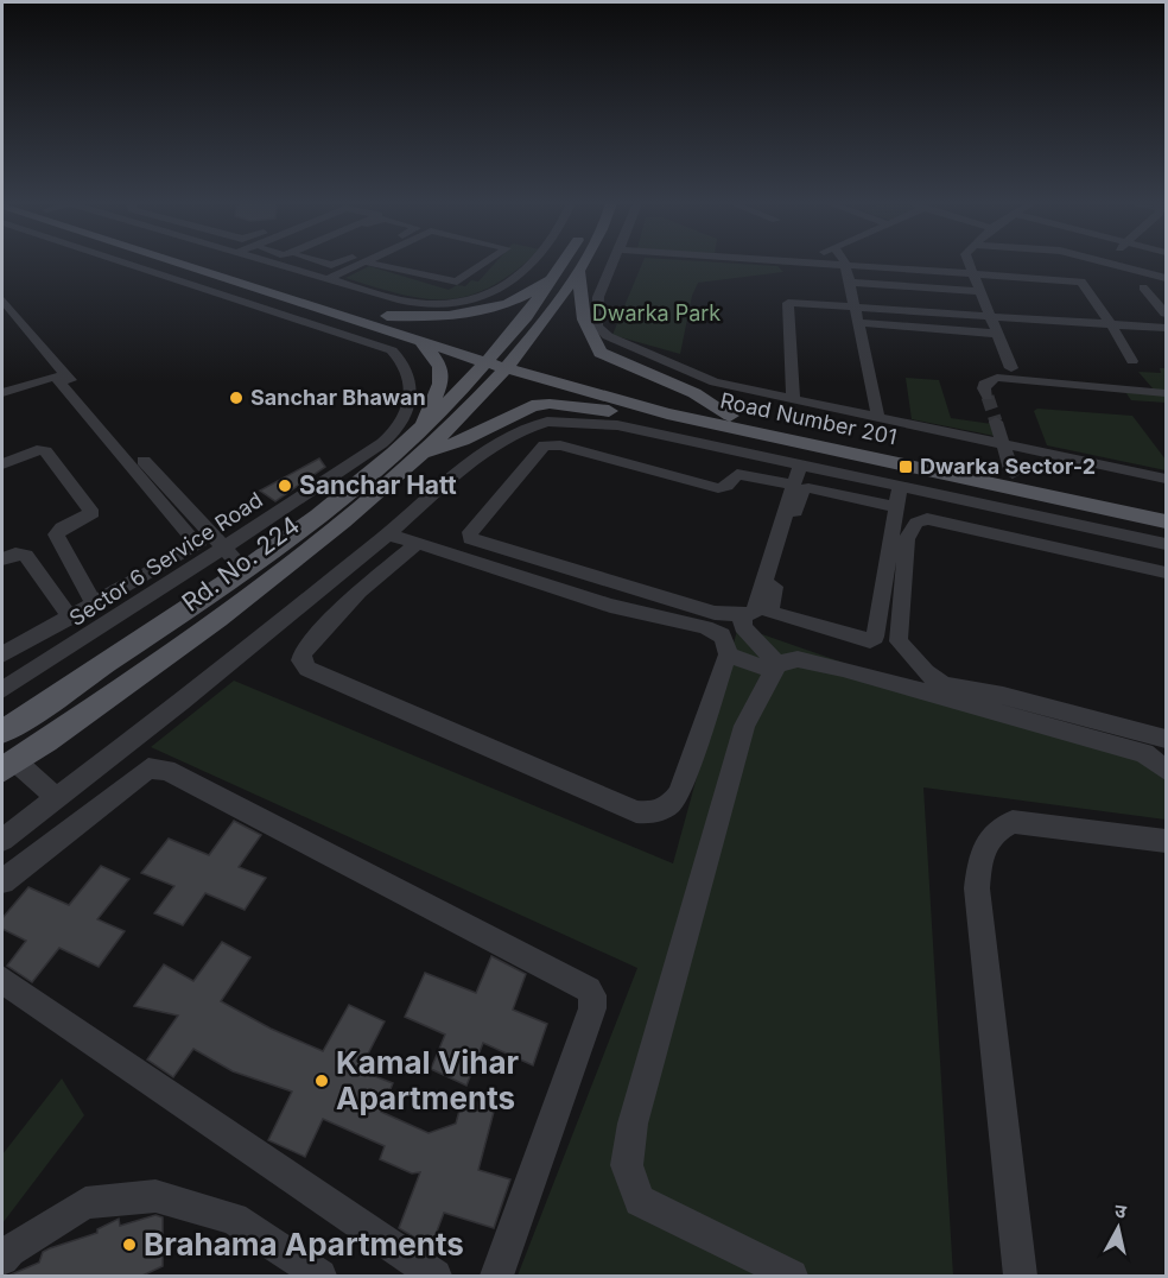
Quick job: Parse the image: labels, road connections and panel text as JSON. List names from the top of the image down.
{
  "streets": {
    "main road": ["Road Number 201", "Rd. No. 224"],
    "street": ["Sector 6 Service Road"]
  },
  "crossings": [
    ["Road Number 201", "Rd. No. 224"]
  ],
  "parks": ["Dwarka Park"],
  "places": {
    "other": [
      "Sanchar Bhawan",
      "Sanchar Hatt",
      "Kamal Vihar Apartments",
      "Brahama Apartments"
    ],
    "transit": ["Dwarka Sector-2"]
  },
  "north": "top"
}
